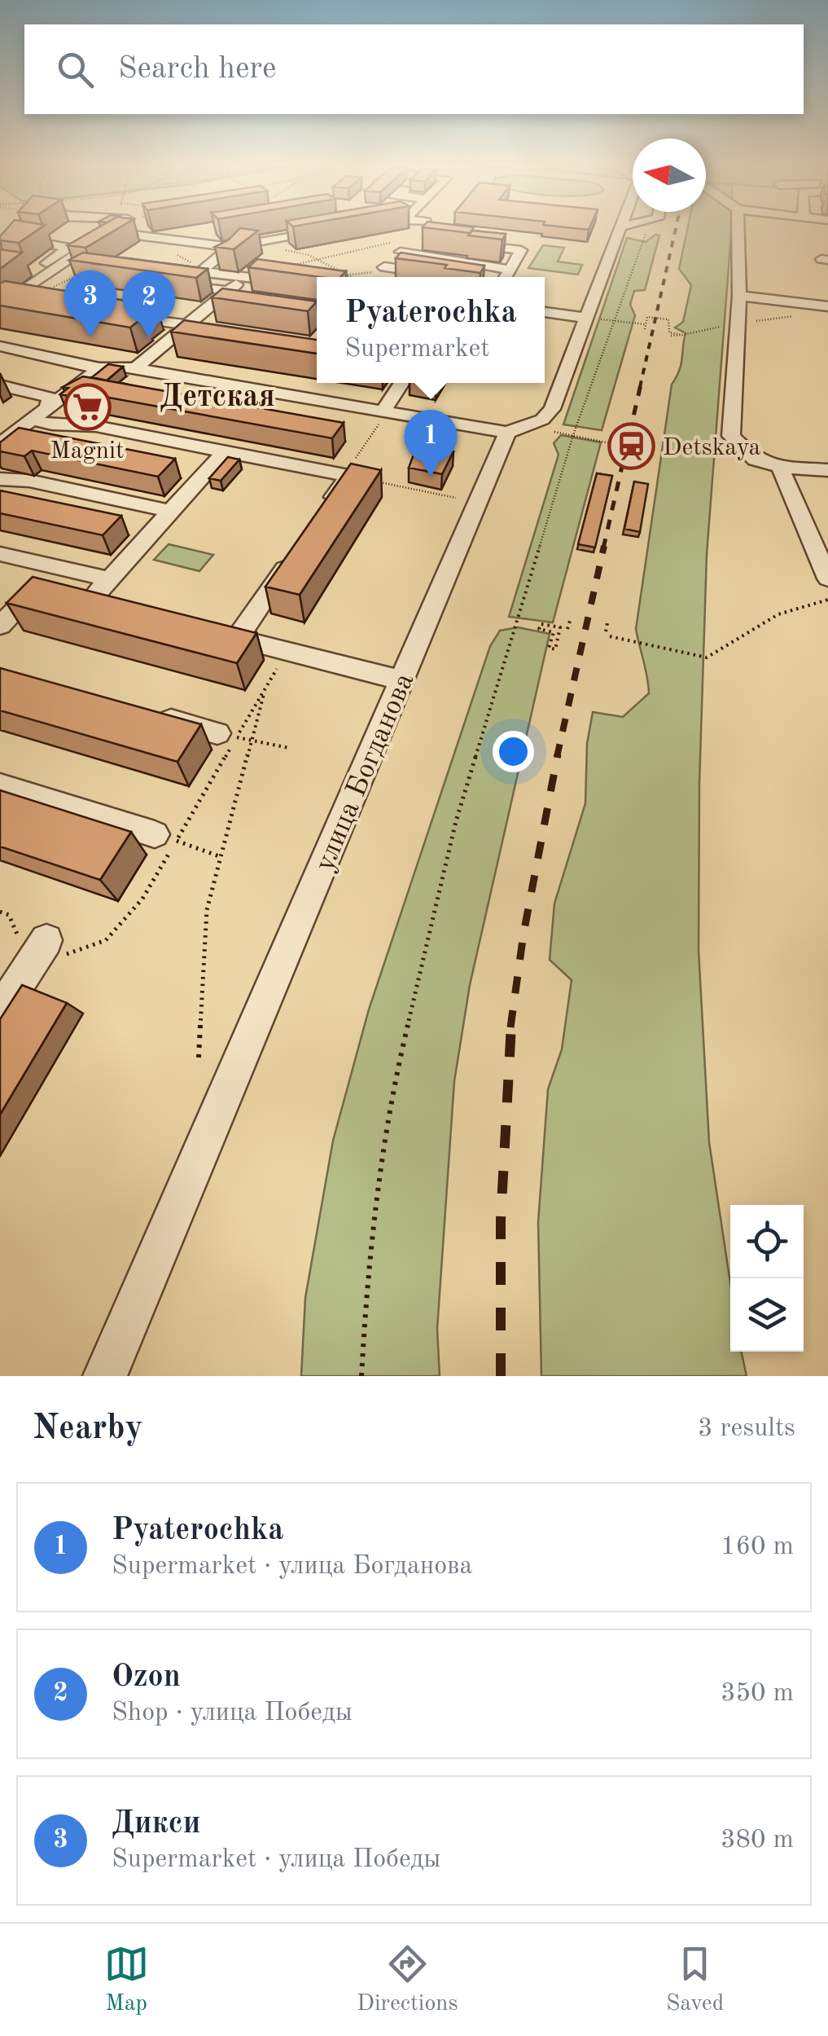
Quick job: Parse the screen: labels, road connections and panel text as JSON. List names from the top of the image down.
{
  "streets": {
    "street": ["улица Богданова"]
  },
  "districts": ["Детская"],
  "places": {
    "supermarket": ["Magnit"],
    "station": ["Detskaya"]
  },
  "north": "left",
  "page": {
    "search": "Search here",
    "pins": ["3", "2", "1"],
    "popup": ["Pyaterochka", "Supermarket"],
    "heading": ["Nearby", "3 results"],
    "list": [
      {
        "mark": "1",
        "name": "Pyaterochka",
        "note": "Supermarket · улица Богданова",
        "value": "160 m"
      },
      {
        "mark": "2",
        "name": "Ozon",
        "note": "Shop · улица Победы",
        "value": "350 m"
      },
      {
        "mark": "3",
        "name": "Дикси",
        "note": "Supermarket · улица Победы",
        "value": "380 m"
      }
    ],
    "nav": ["Map", "Directions", "Saved"]
  }
}
